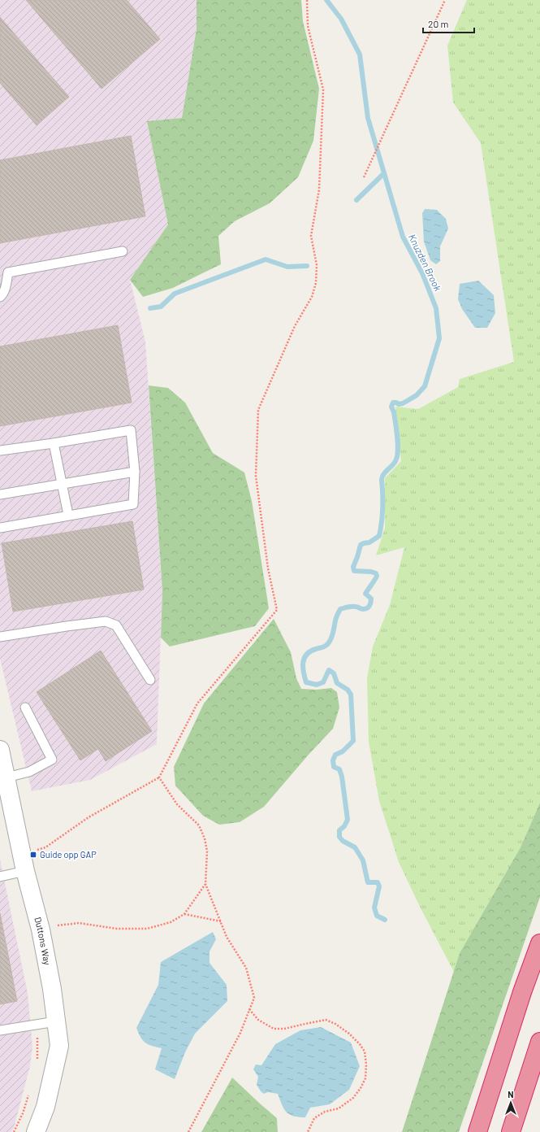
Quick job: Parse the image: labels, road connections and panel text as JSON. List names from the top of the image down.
{
  "streets": {
    "street": ["Duttons Way"]
  },
  "water": ["Knuzden Brook"],
  "places": {
    "transit": ["Guide opp GAP"]
  },
  "scale_bar": "20 m",
  "north": "top"
}
